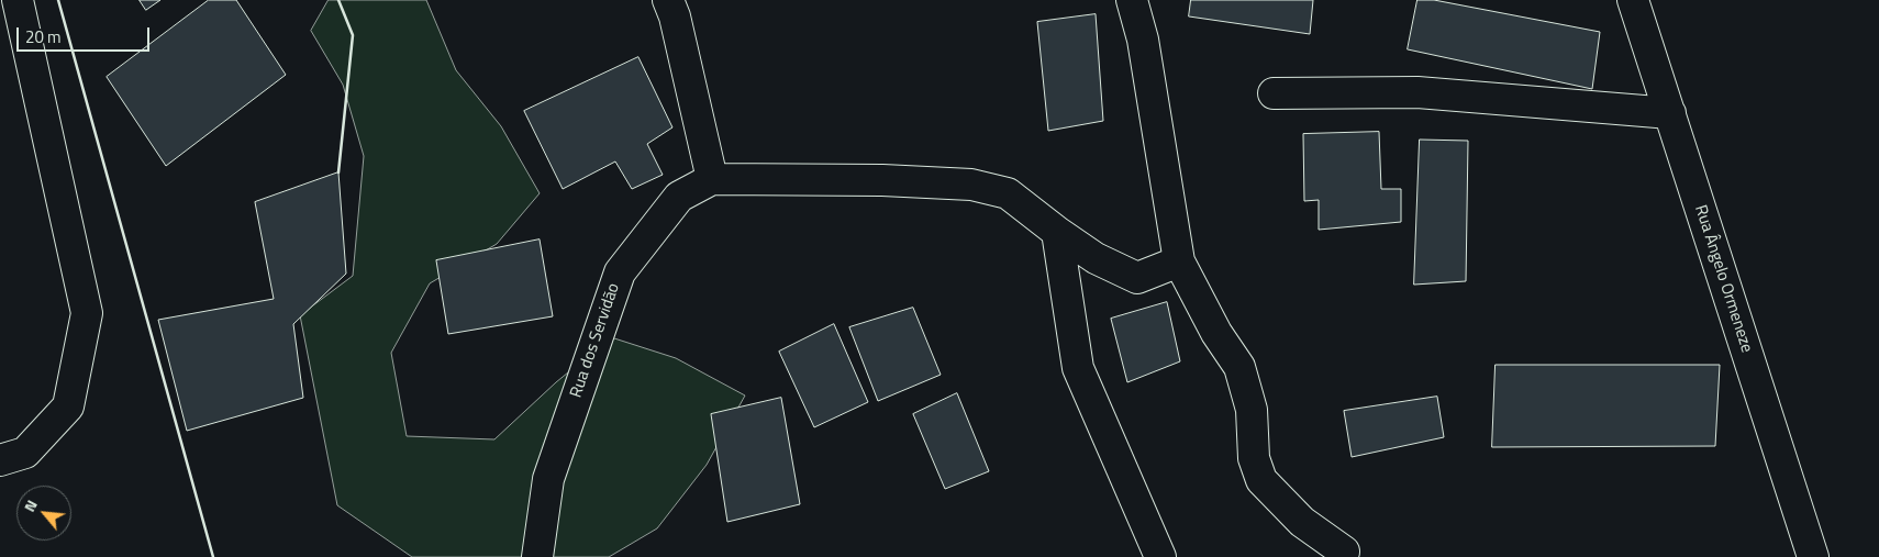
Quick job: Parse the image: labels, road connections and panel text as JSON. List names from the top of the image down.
{
  "streets": {
    "street": ["Rua Ângelo Ormeneze", "Rua dos Servidão"]
  },
  "scale_bar": "20 m",
  "north": "top left"
}
